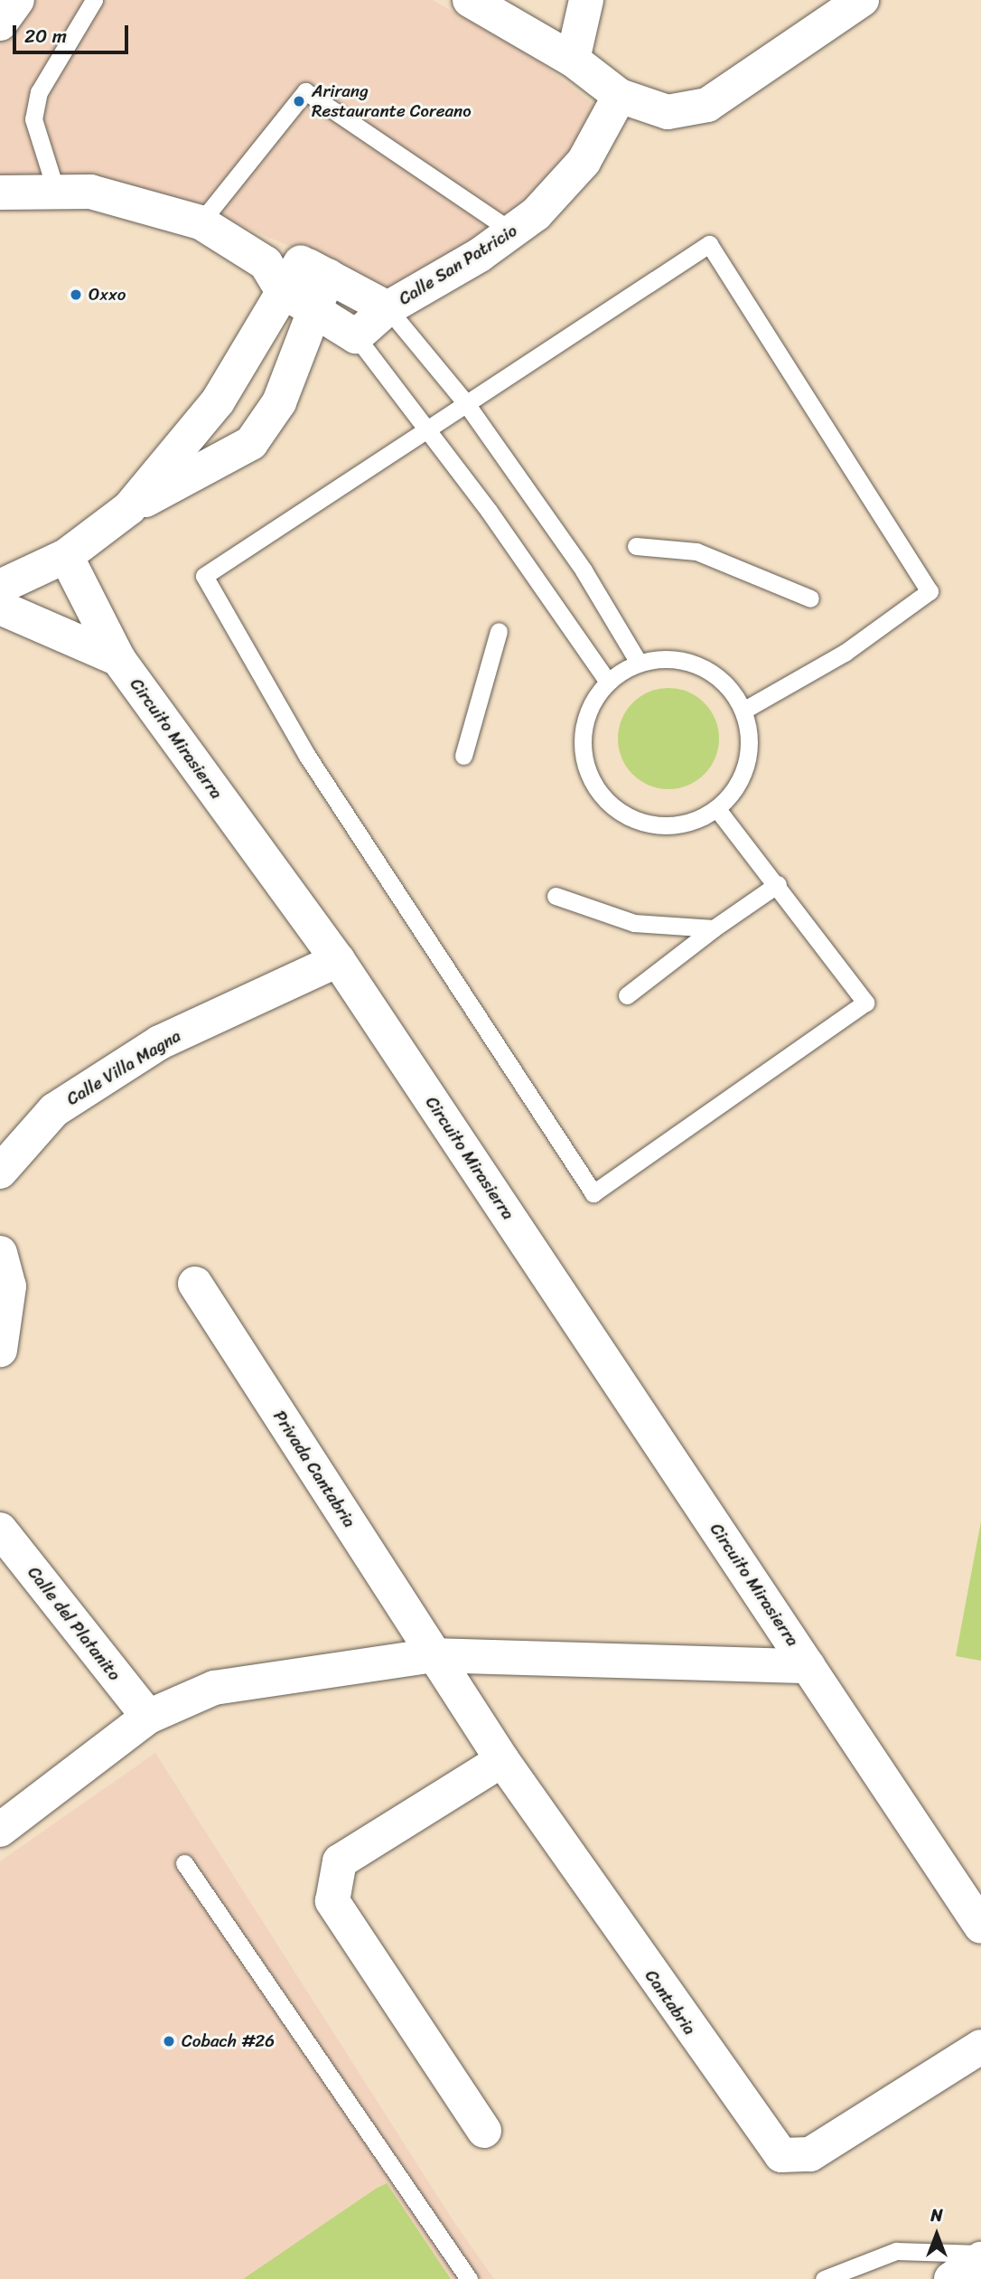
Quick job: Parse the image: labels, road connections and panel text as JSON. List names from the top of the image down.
{
  "streets": {
    "main road": [
      "Calle San Patricio",
      "Circuito Mirasierra",
      "Calle Villa Magna",
      "Privada Cantabria",
      "Calle del Platanito",
      "Cantabria"
    ]
  },
  "crossings": [
    ["Circuito Mirasierra", "Calle Villa Magna"],
    ["Circuito Mirasierra", "Privada Cantabria"],
    ["Circuito Mirasierra", "Calle del Platanito"],
    ["Circuito Mirasierra", "Cantabria"],
    ["Privada Cantabria", "Cantabria"]
  ],
  "places": ["Arirang Restaurante Coreano", "Oxxo", "Cobach #26"],
  "scale_bar": "20 m",
  "north": "top"
}
